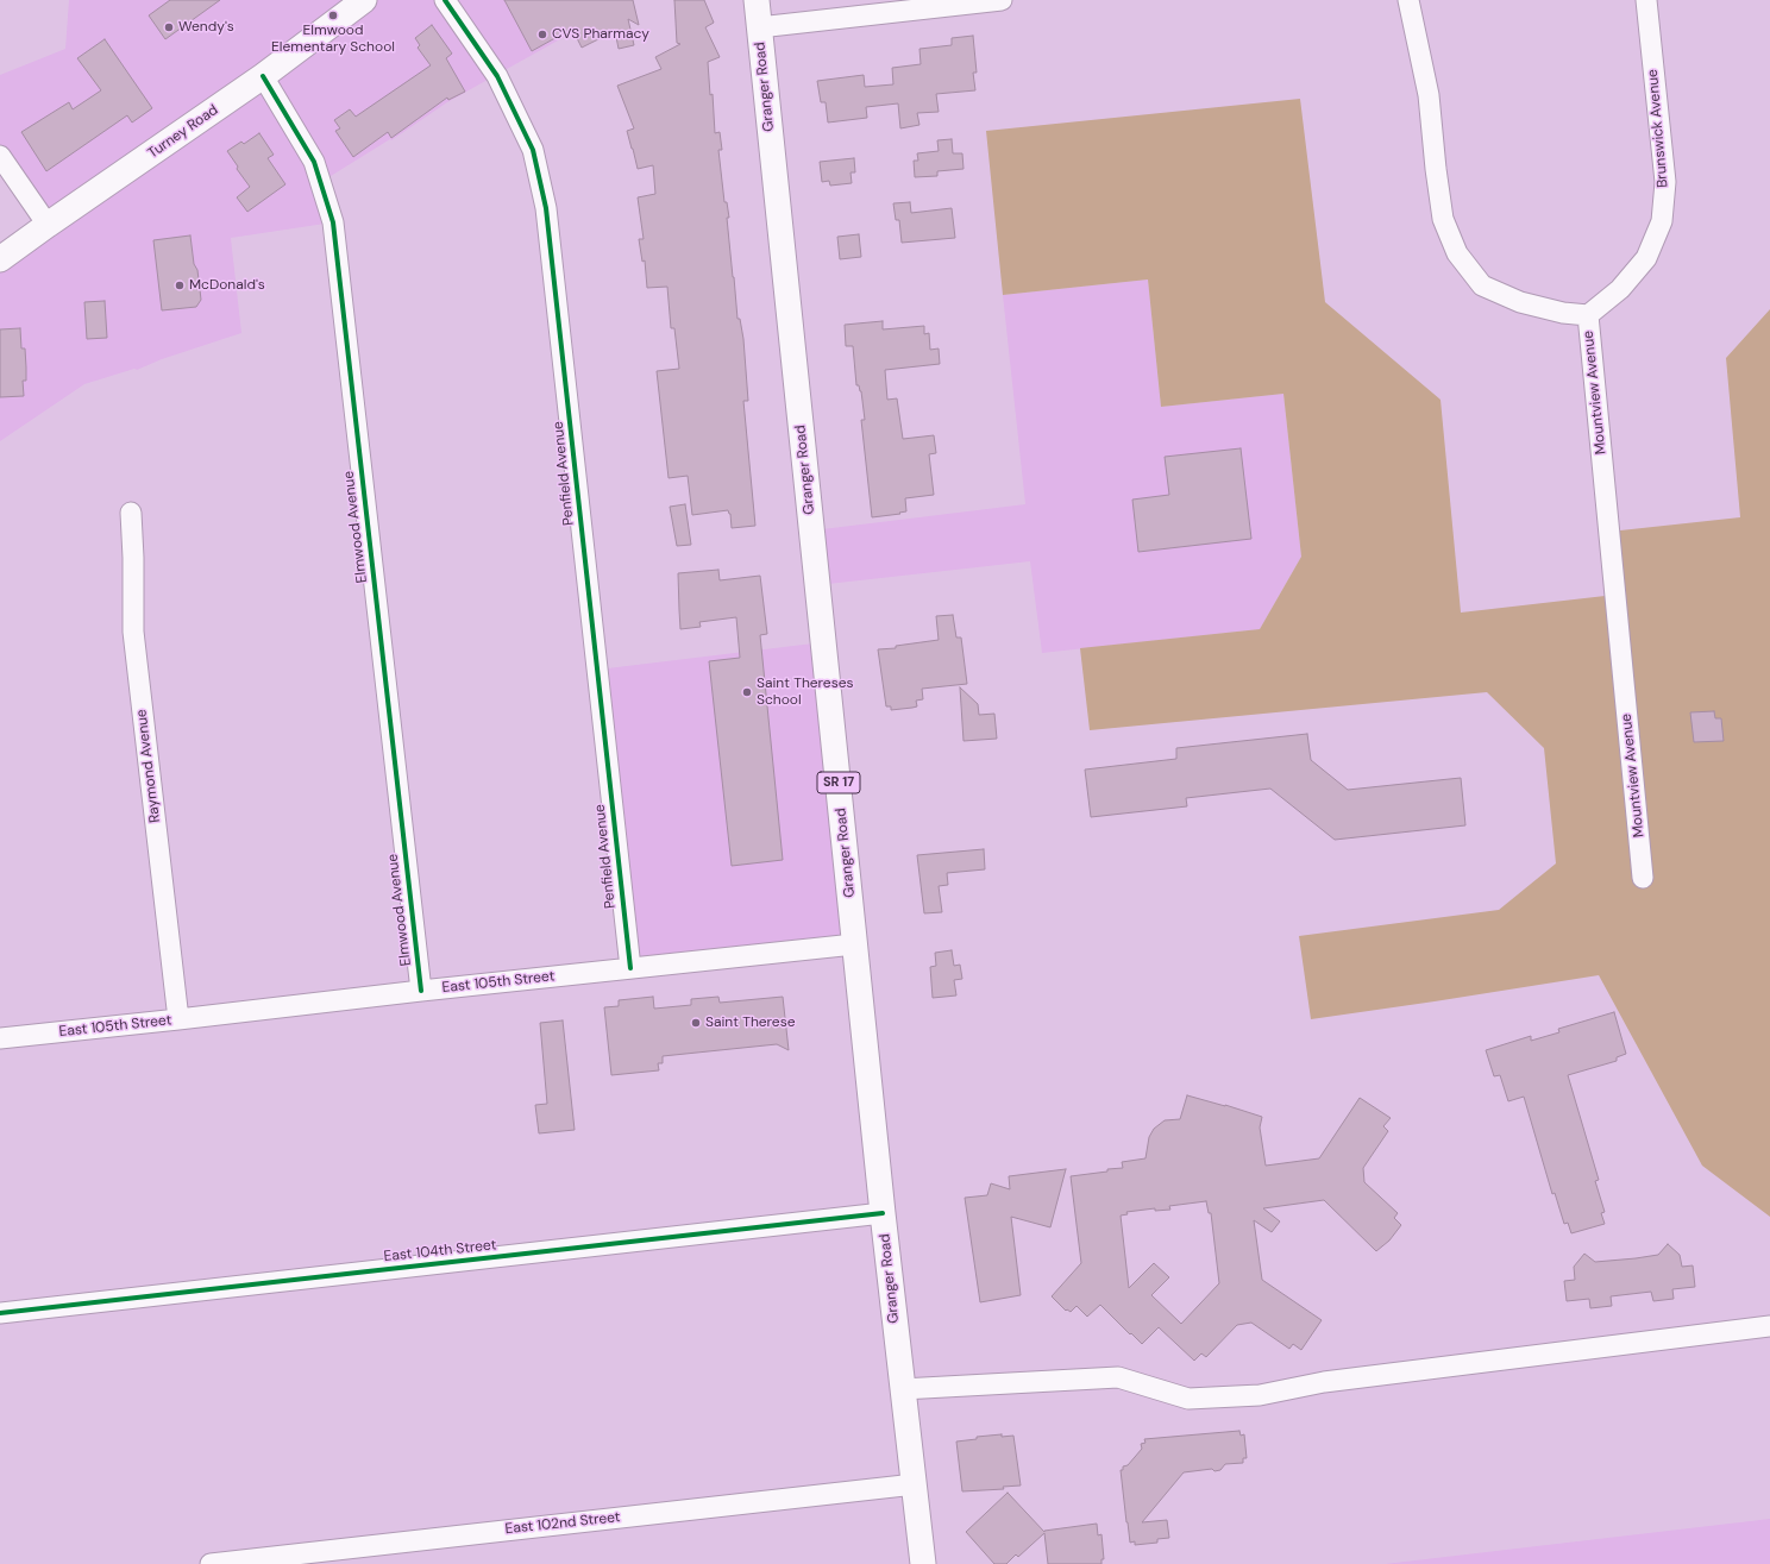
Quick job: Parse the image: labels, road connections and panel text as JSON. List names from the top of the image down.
{
  "streets": {
    "main road": ["Granger Road", "Turney Road", "SR 17"],
    "street": [
      "Brunswick Avenue",
      "Mountview Avenue",
      "Penfield Avenue",
      "Elmwood Avenue",
      "Raymond Avenue",
      "East 105th Street",
      "East 104th Street",
      "East 102nd Street"
    ]
  },
  "crossings": [
    ["Granger Road", "East 105th Street"],
    ["Granger Road", "East 104th Street"],
    ["Granger Road", "East 102nd Street"],
    ["Brunswick Avenue", "Mountview Avenue"],
    ["Turney Road", "Elmwood Avenue"],
    ["Penfield Avenue", "East 105th Street"],
    ["Elmwood Avenue", "East 105th Street"],
    ["Raymond Avenue", "East 105th Street"]
  ],
  "places": [
    "Elmwood Elementary School",
    "Wendy's",
    "CVS Pharmacy",
    "McDonald's",
    "Saint Thereses School",
    "Saint Therese"
  ]
}
